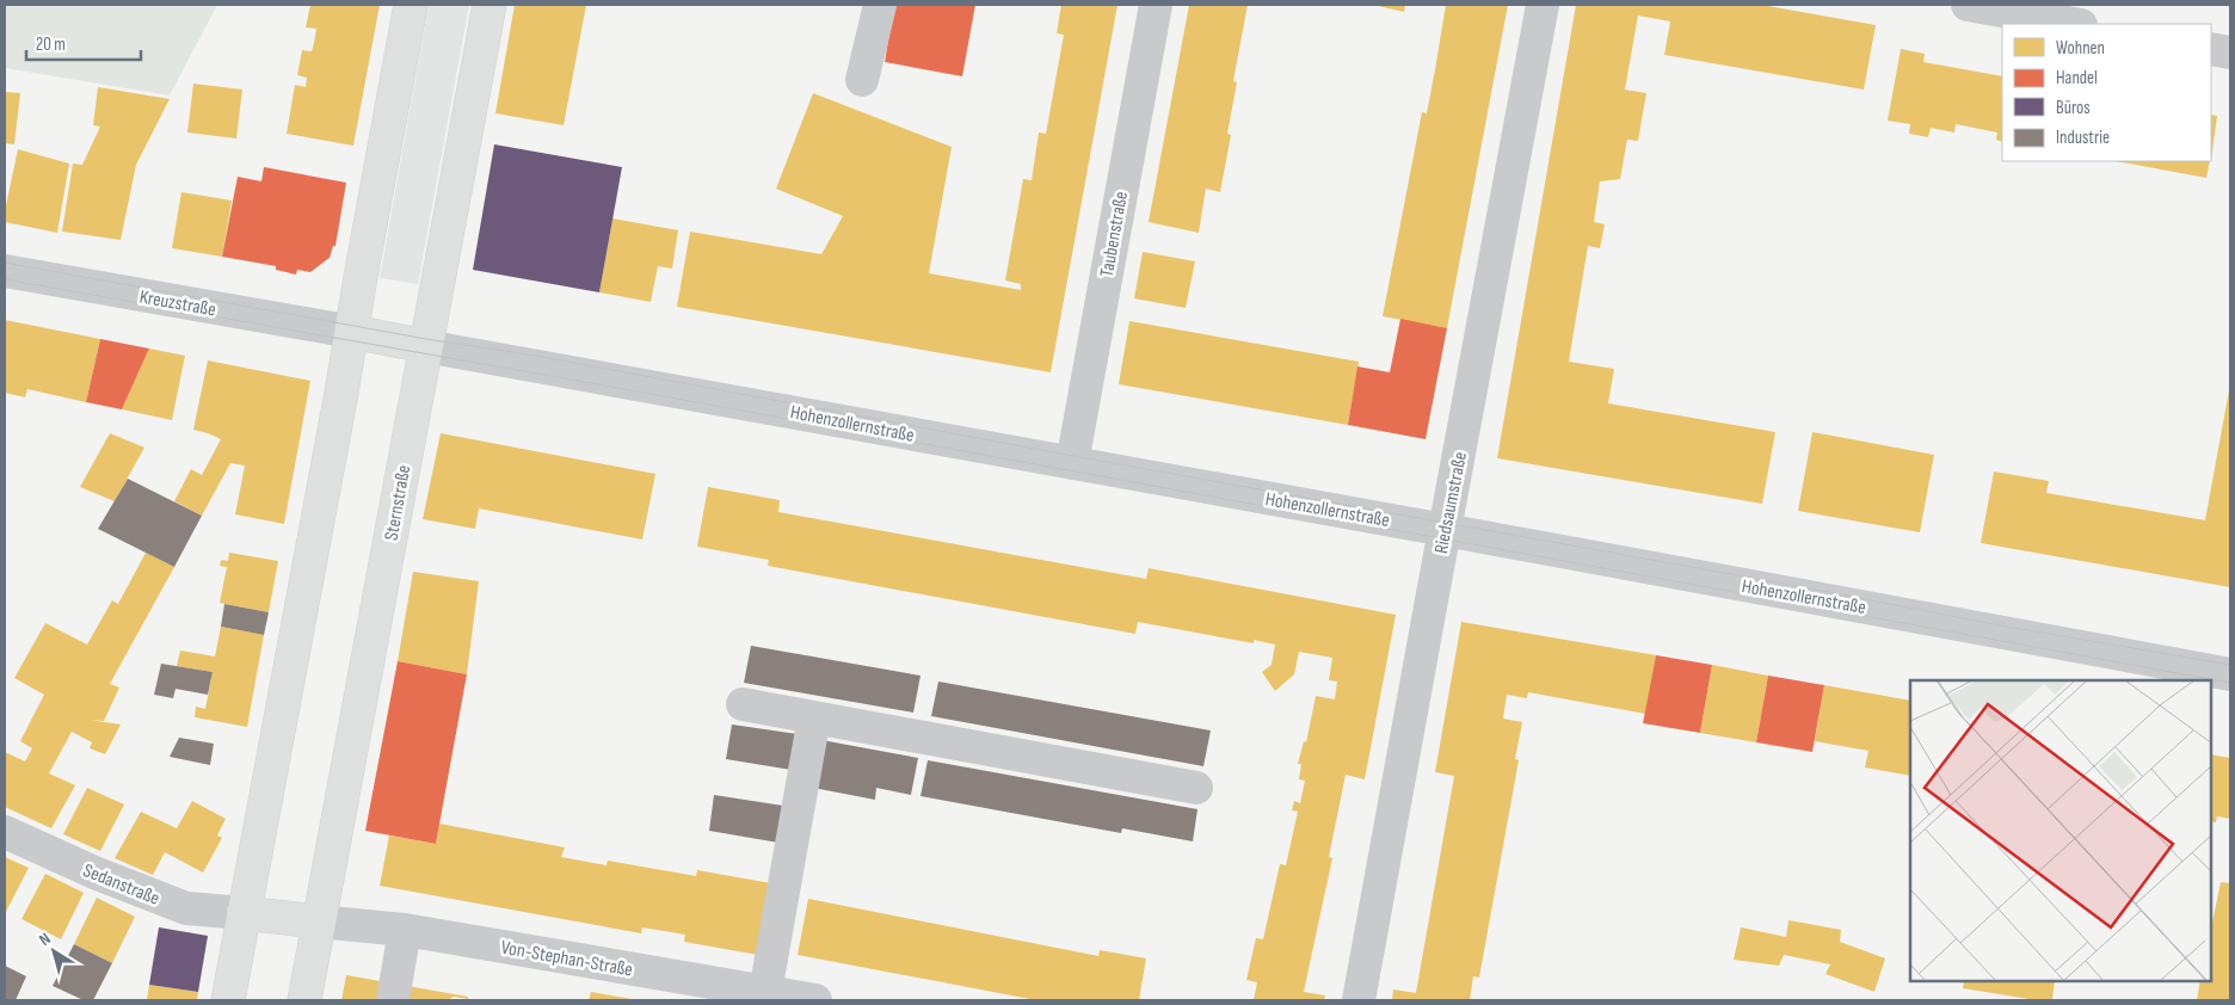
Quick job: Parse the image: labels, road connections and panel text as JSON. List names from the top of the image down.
{
  "streets": {
    "main road": ["Sternstraße"],
    "street": [
      "Taubenstraße",
      "Kreuzstraße",
      "Hohenzollernstraße",
      "Riedsaumstraße",
      "Sedanstraße",
      "Von-Stephan-Straße"
    ]
  },
  "crossings": [
    ["Taubenstraße", "Hohenzollernstraße"],
    ["Hohenzollernstraße", "Sternstraße"],
    ["Hohenzollernstraße", "Riedsaumstraße"],
    ["Sternstraße", "Von-Stephan-Straße"]
  ],
  "legend": [
    "Wohnen",
    "Handel",
    "Büros",
    "Industrie"
  ],
  "scale_bar": "20 m",
  "north": "top left"
}
